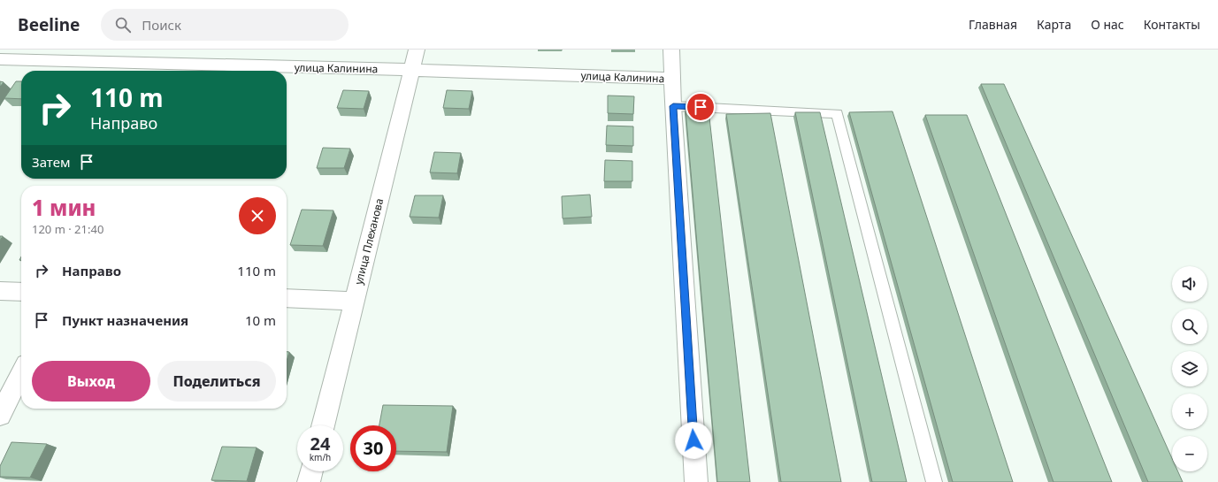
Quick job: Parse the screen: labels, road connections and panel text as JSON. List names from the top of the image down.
{
  "streets": {
    "street": ["улица Калинина", "улица Плеханова"]
  },
  "crossings": [
    ["улица Калинина", "улица Плеханова"]
  ],
  "page": {
    "header": "Beeline",
    "search": "Поиск",
    "nav": [
      "Главная",
      "Карта",
      "О нас",
      "Контакты"
    ],
    "turn": ["110 m", "Направо"],
    "then": "Затем",
    "heading": ["1 мин", "120 m · 21:40"],
    "list": [
      {
        "name": "Направо",
        "value": "110 m"
      },
      {
        "name": "Пункт назначения",
        "value": "10 m"
      }
    ],
    "map_buttons": ["+", "−"],
    "buttons": ["Выход", "Поделиться"],
    "speed": "24 km/h",
    "limit": "30"
  }
}
